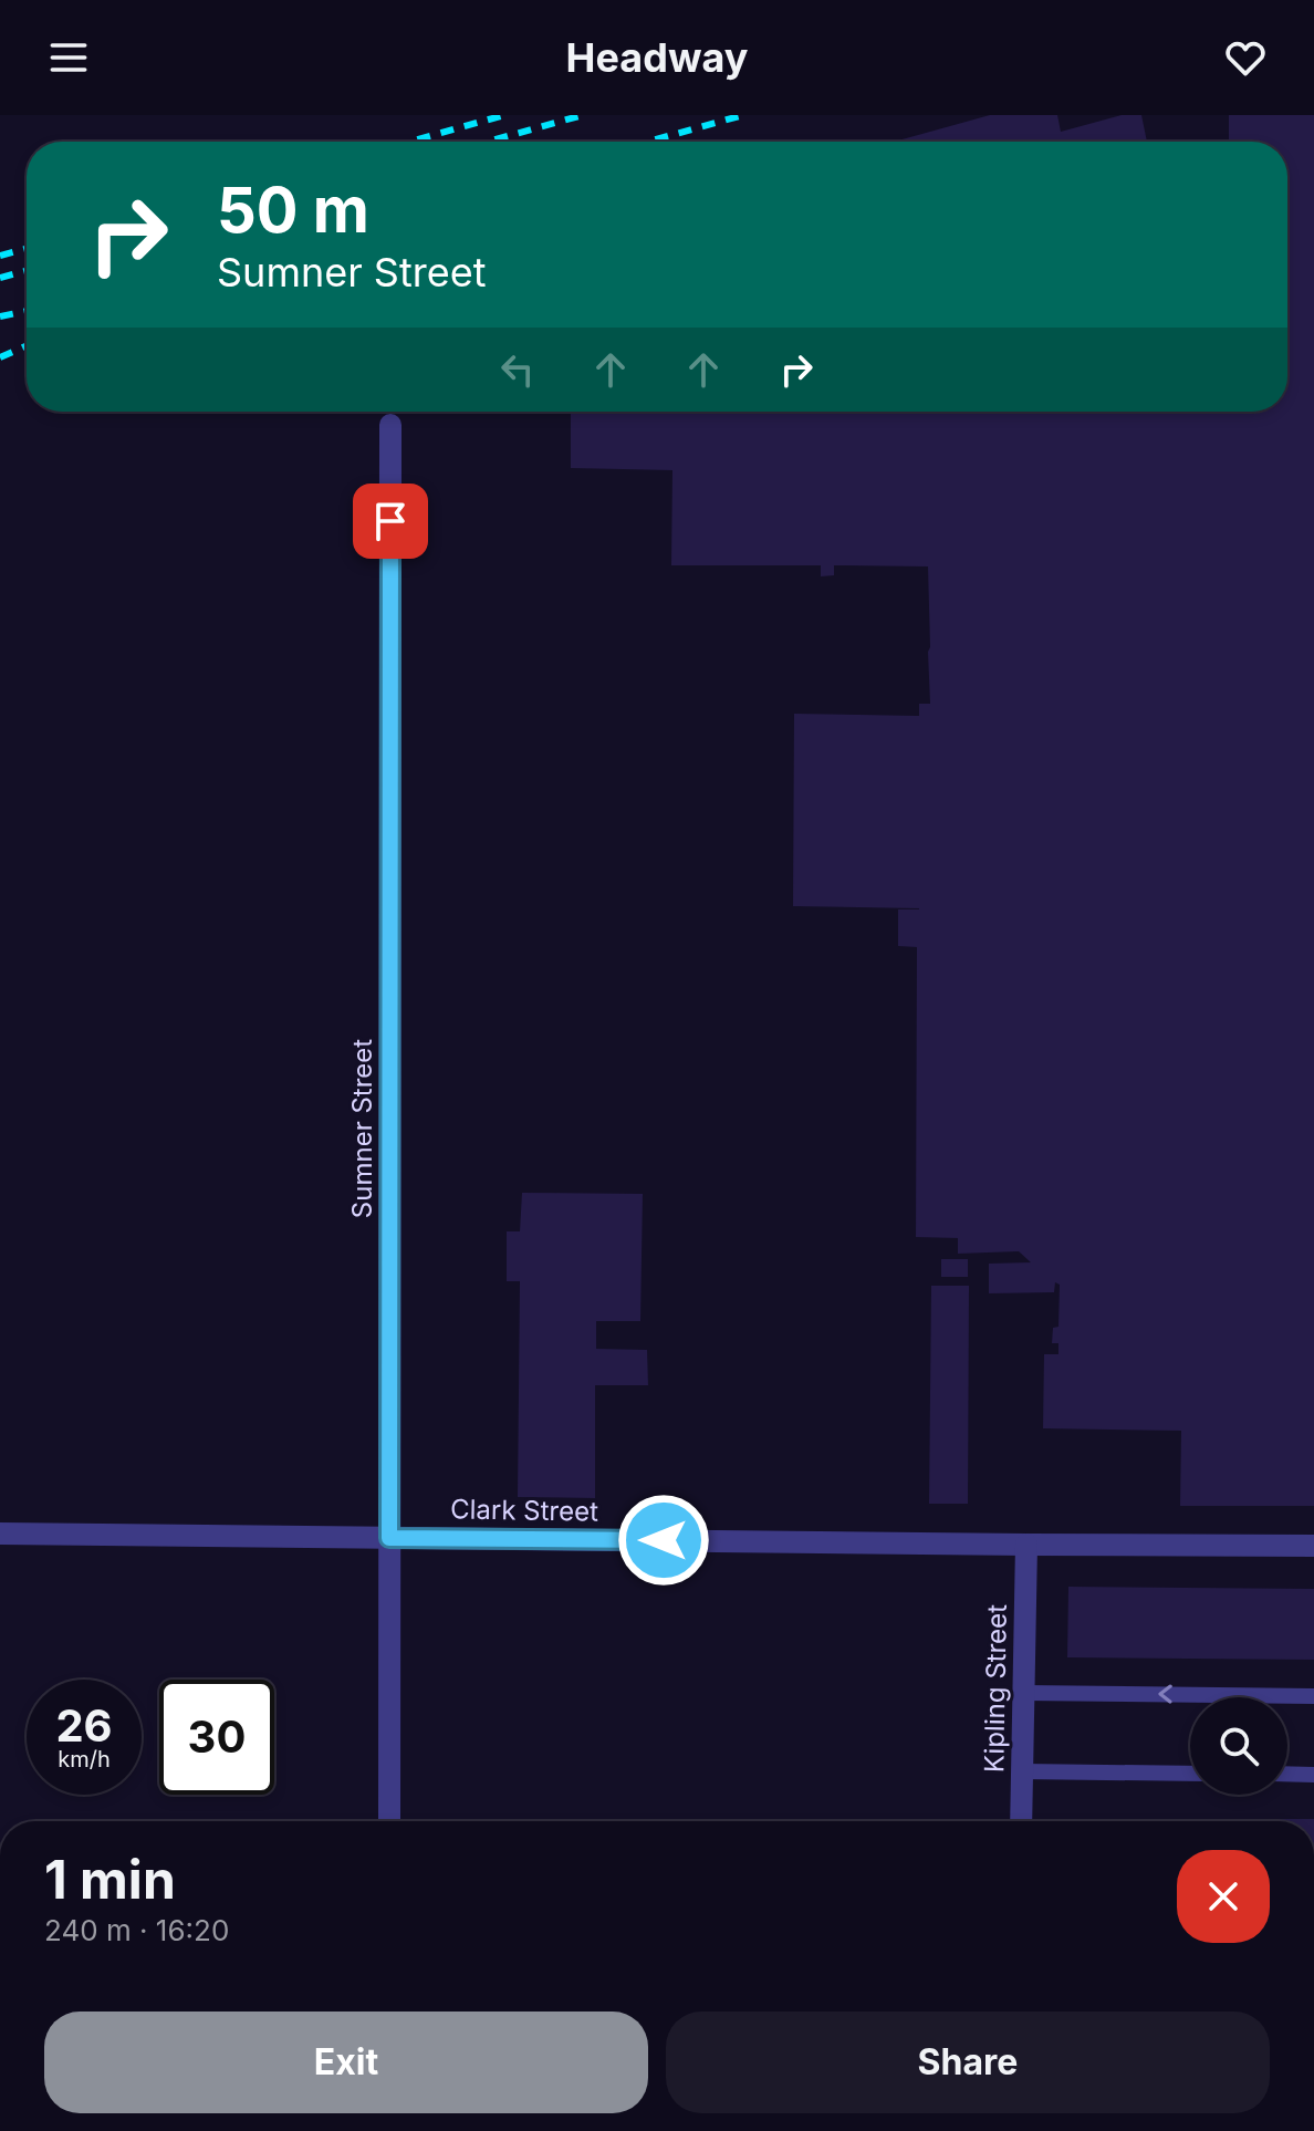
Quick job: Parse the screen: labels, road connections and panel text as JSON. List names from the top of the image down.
{
  "streets": {
    "street": ["Sumner Street", "Clark Street", "Kipling Street"]
  },
  "crossings": [
    ["Sumner Street", "Clark Street"],
    ["Clark Street", "Kipling Street"]
  ],
  "page": {
    "header": "Headway",
    "turn": ["50 m", "Sumner Street"],
    "speed": "26 km/h",
    "limit": "30",
    "heading": ["1 min", "240 m · 16:20"],
    "buttons": ["Exit", "Share"]
  }
}
